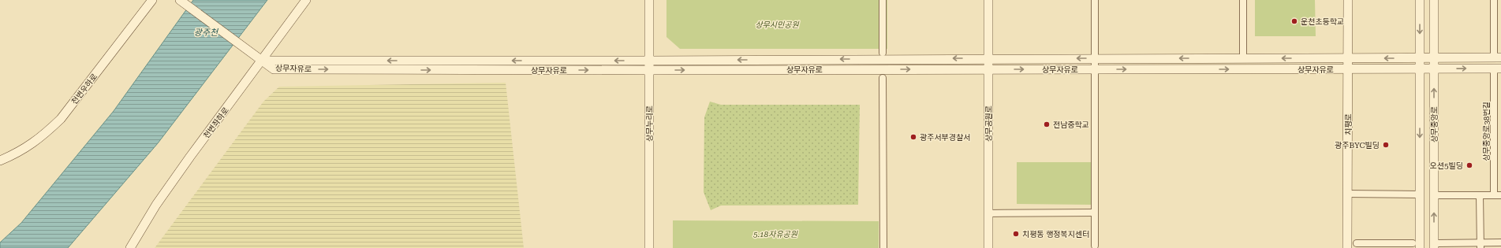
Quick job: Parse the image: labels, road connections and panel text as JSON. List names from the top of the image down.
{
  "streets": {
    "street": [
      "상무자유로",
      "천변우하로",
      "천변좌하로",
      "상무누리로",
      "상무공원로",
      "치평로",
      "상무중앙로",
      "상무중앙로38번길"
    ]
  },
  "crossings": [
    ["상무자유로", "천변좌하로"],
    ["상무자유로", "상무누리로"],
    ["상무자유로", "상무공원로"],
    ["상무자유로", "치평로"],
    ["상무자유로", "상무중앙로"],
    ["상무자유로", "상무중앙로38번길"]
  ],
  "water": ["광주천"],
  "parks": ["상무시민공원", "5.18자유공원"],
  "places": [
    "운천초등학교",
    "전남중학교",
    "광주서부경찰서",
    "광주BYC빌딩",
    "오션5빌딩",
    "치평동 행정복지센터"
  ]
}
